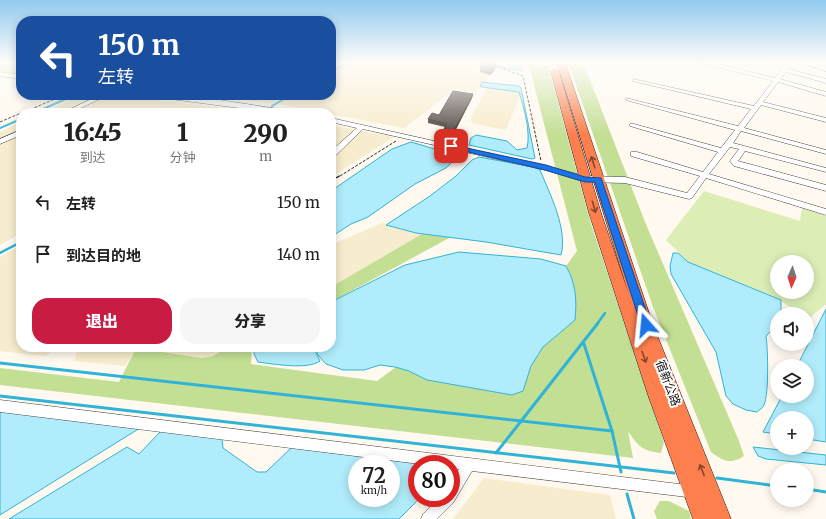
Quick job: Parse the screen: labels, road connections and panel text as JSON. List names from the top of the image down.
{
  "streets": {
    "highway": ["宿新公路"]
  },
  "north": "bottom",
  "page": {
    "turn": ["150 m", "左转"],
    "eta": [
      "16:45",
      "到达",
      "1",
      "分钟",
      "290",
      "m"
    ],
    "list": [
      {
        "name": "左转",
        "value": "150 m"
      },
      {
        "name": "到达目的地",
        "value": "140 m"
      }
    ],
    "map_buttons": ["+", "−"],
    "buttons": ["退出", "分享"],
    "speed": "72 km/h",
    "limit": "80"
  }
}
